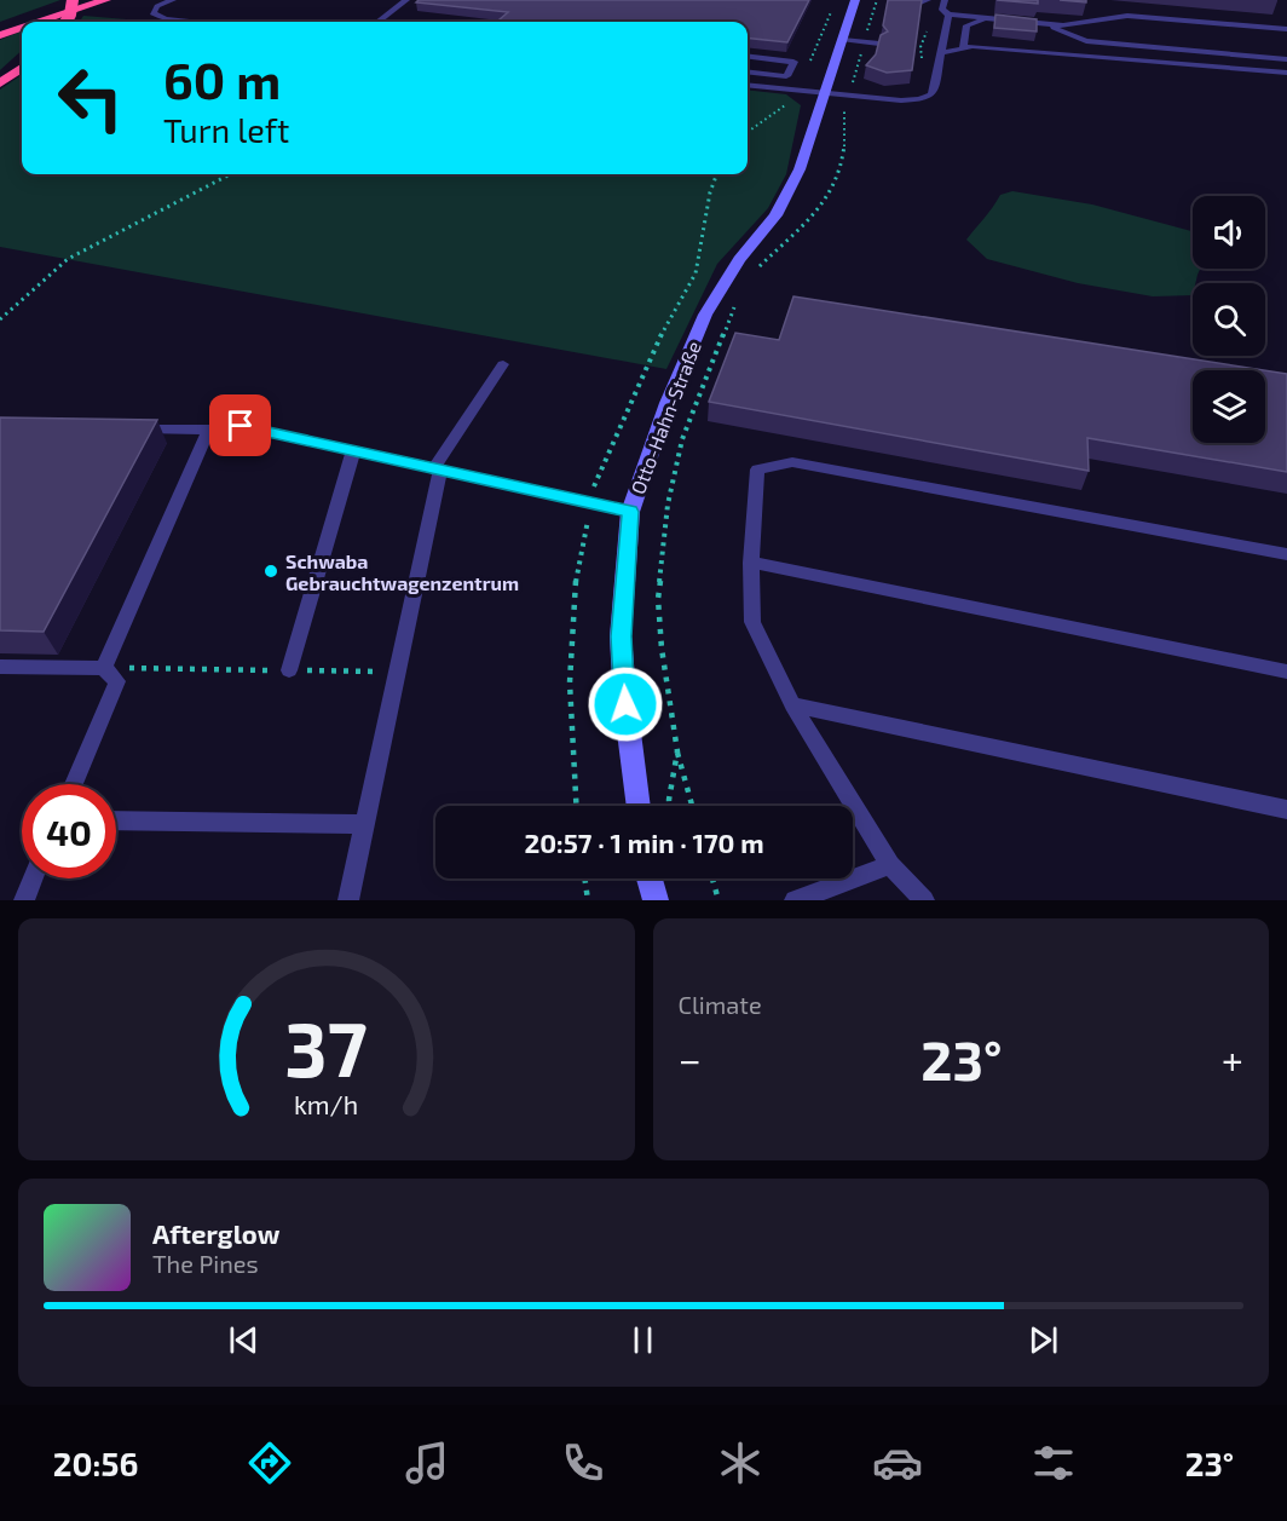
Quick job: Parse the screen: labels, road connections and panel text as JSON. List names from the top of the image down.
{
  "streets": {
    "street": ["Otto-Hahn-Straße"]
  },
  "places": ["Schwaba Gebrauchtwagenzentrum"],
  "page": {
    "turn": ["60 m", "Turn left"],
    "limit": "40",
    "trip": "20:57 · 1 min · 170 m",
    "tile": "Climate",
    "heat": ["−", "23°", "+"],
    "song": ["Afterglow", "The Pines"],
    "tabs": ["20:56", "23°"],
    "gauge": ["37", "km/h"]
  }
}
